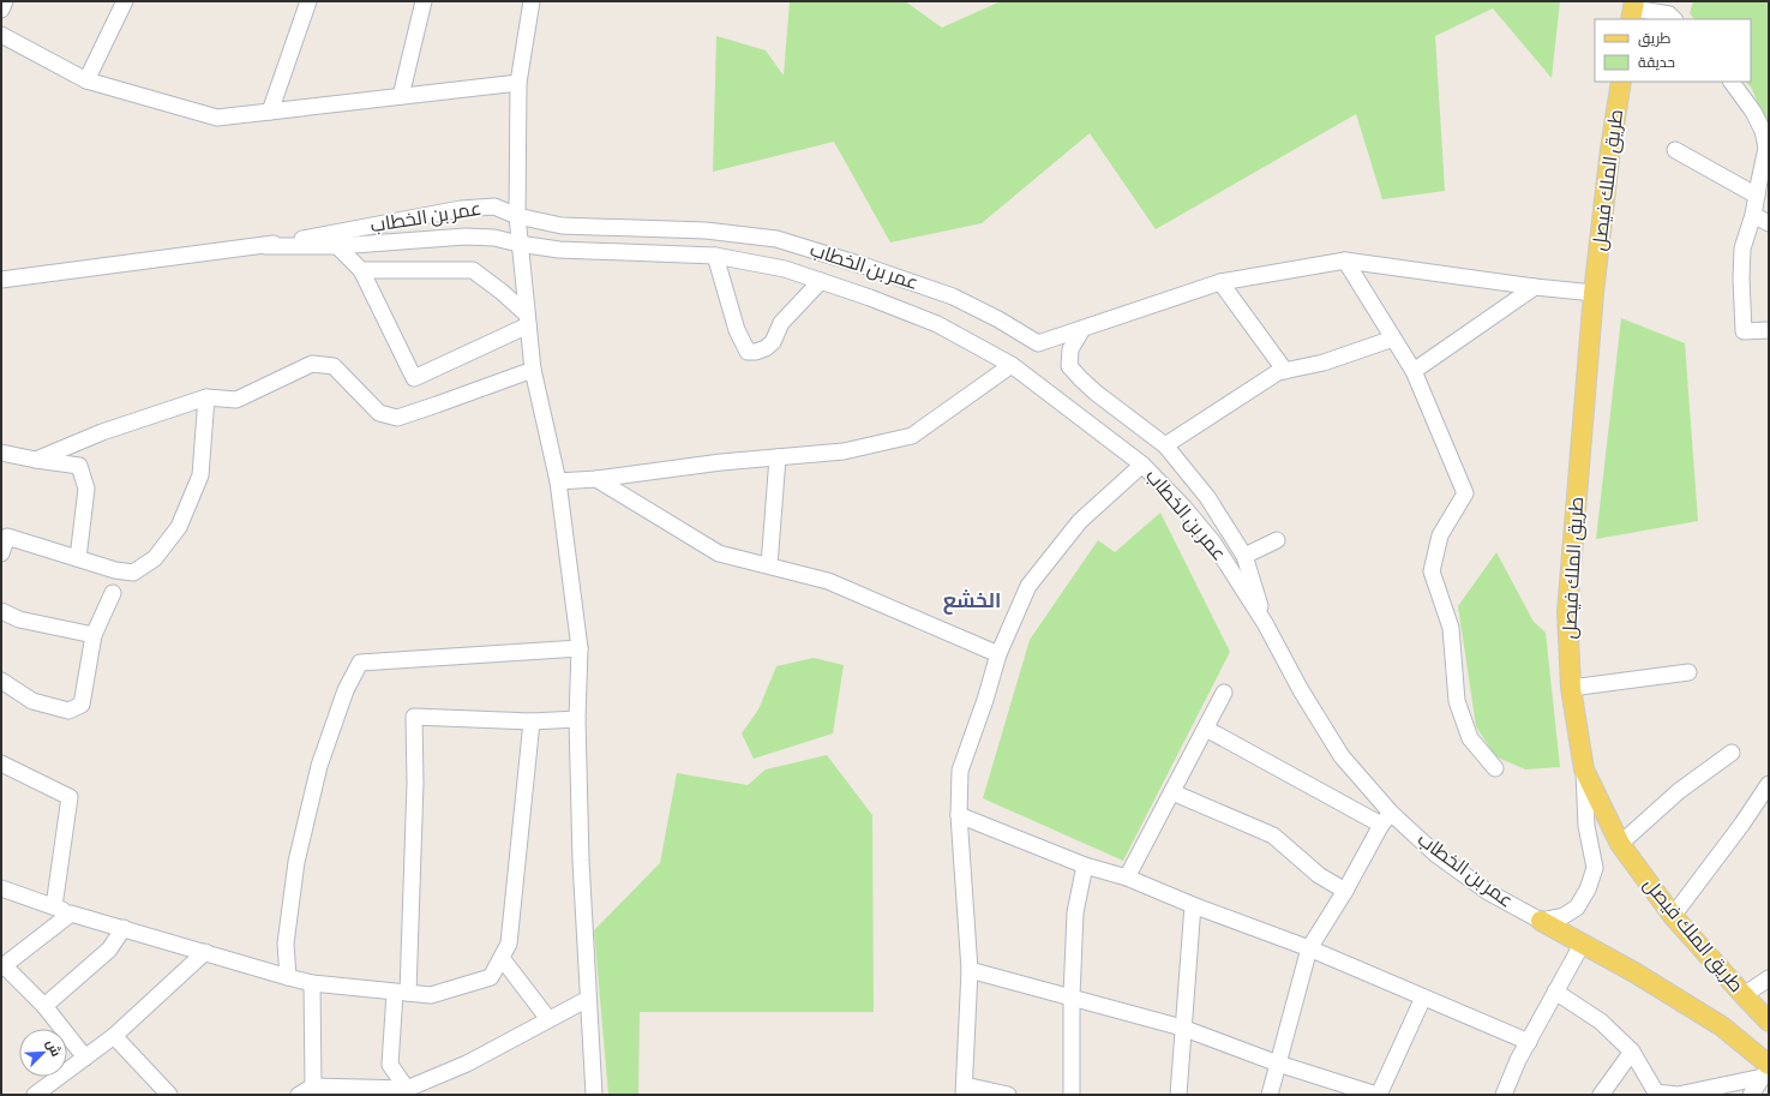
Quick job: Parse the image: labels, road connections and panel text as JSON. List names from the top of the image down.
{
  "streets": {
    "main road": ["طريق الملك فيصل"],
    "street": ["عمر بن الخطاب"]
  },
  "districts": ["الخشع"],
  "legend": ["طريق", "حديقة"],
  "north": "top right"
}
